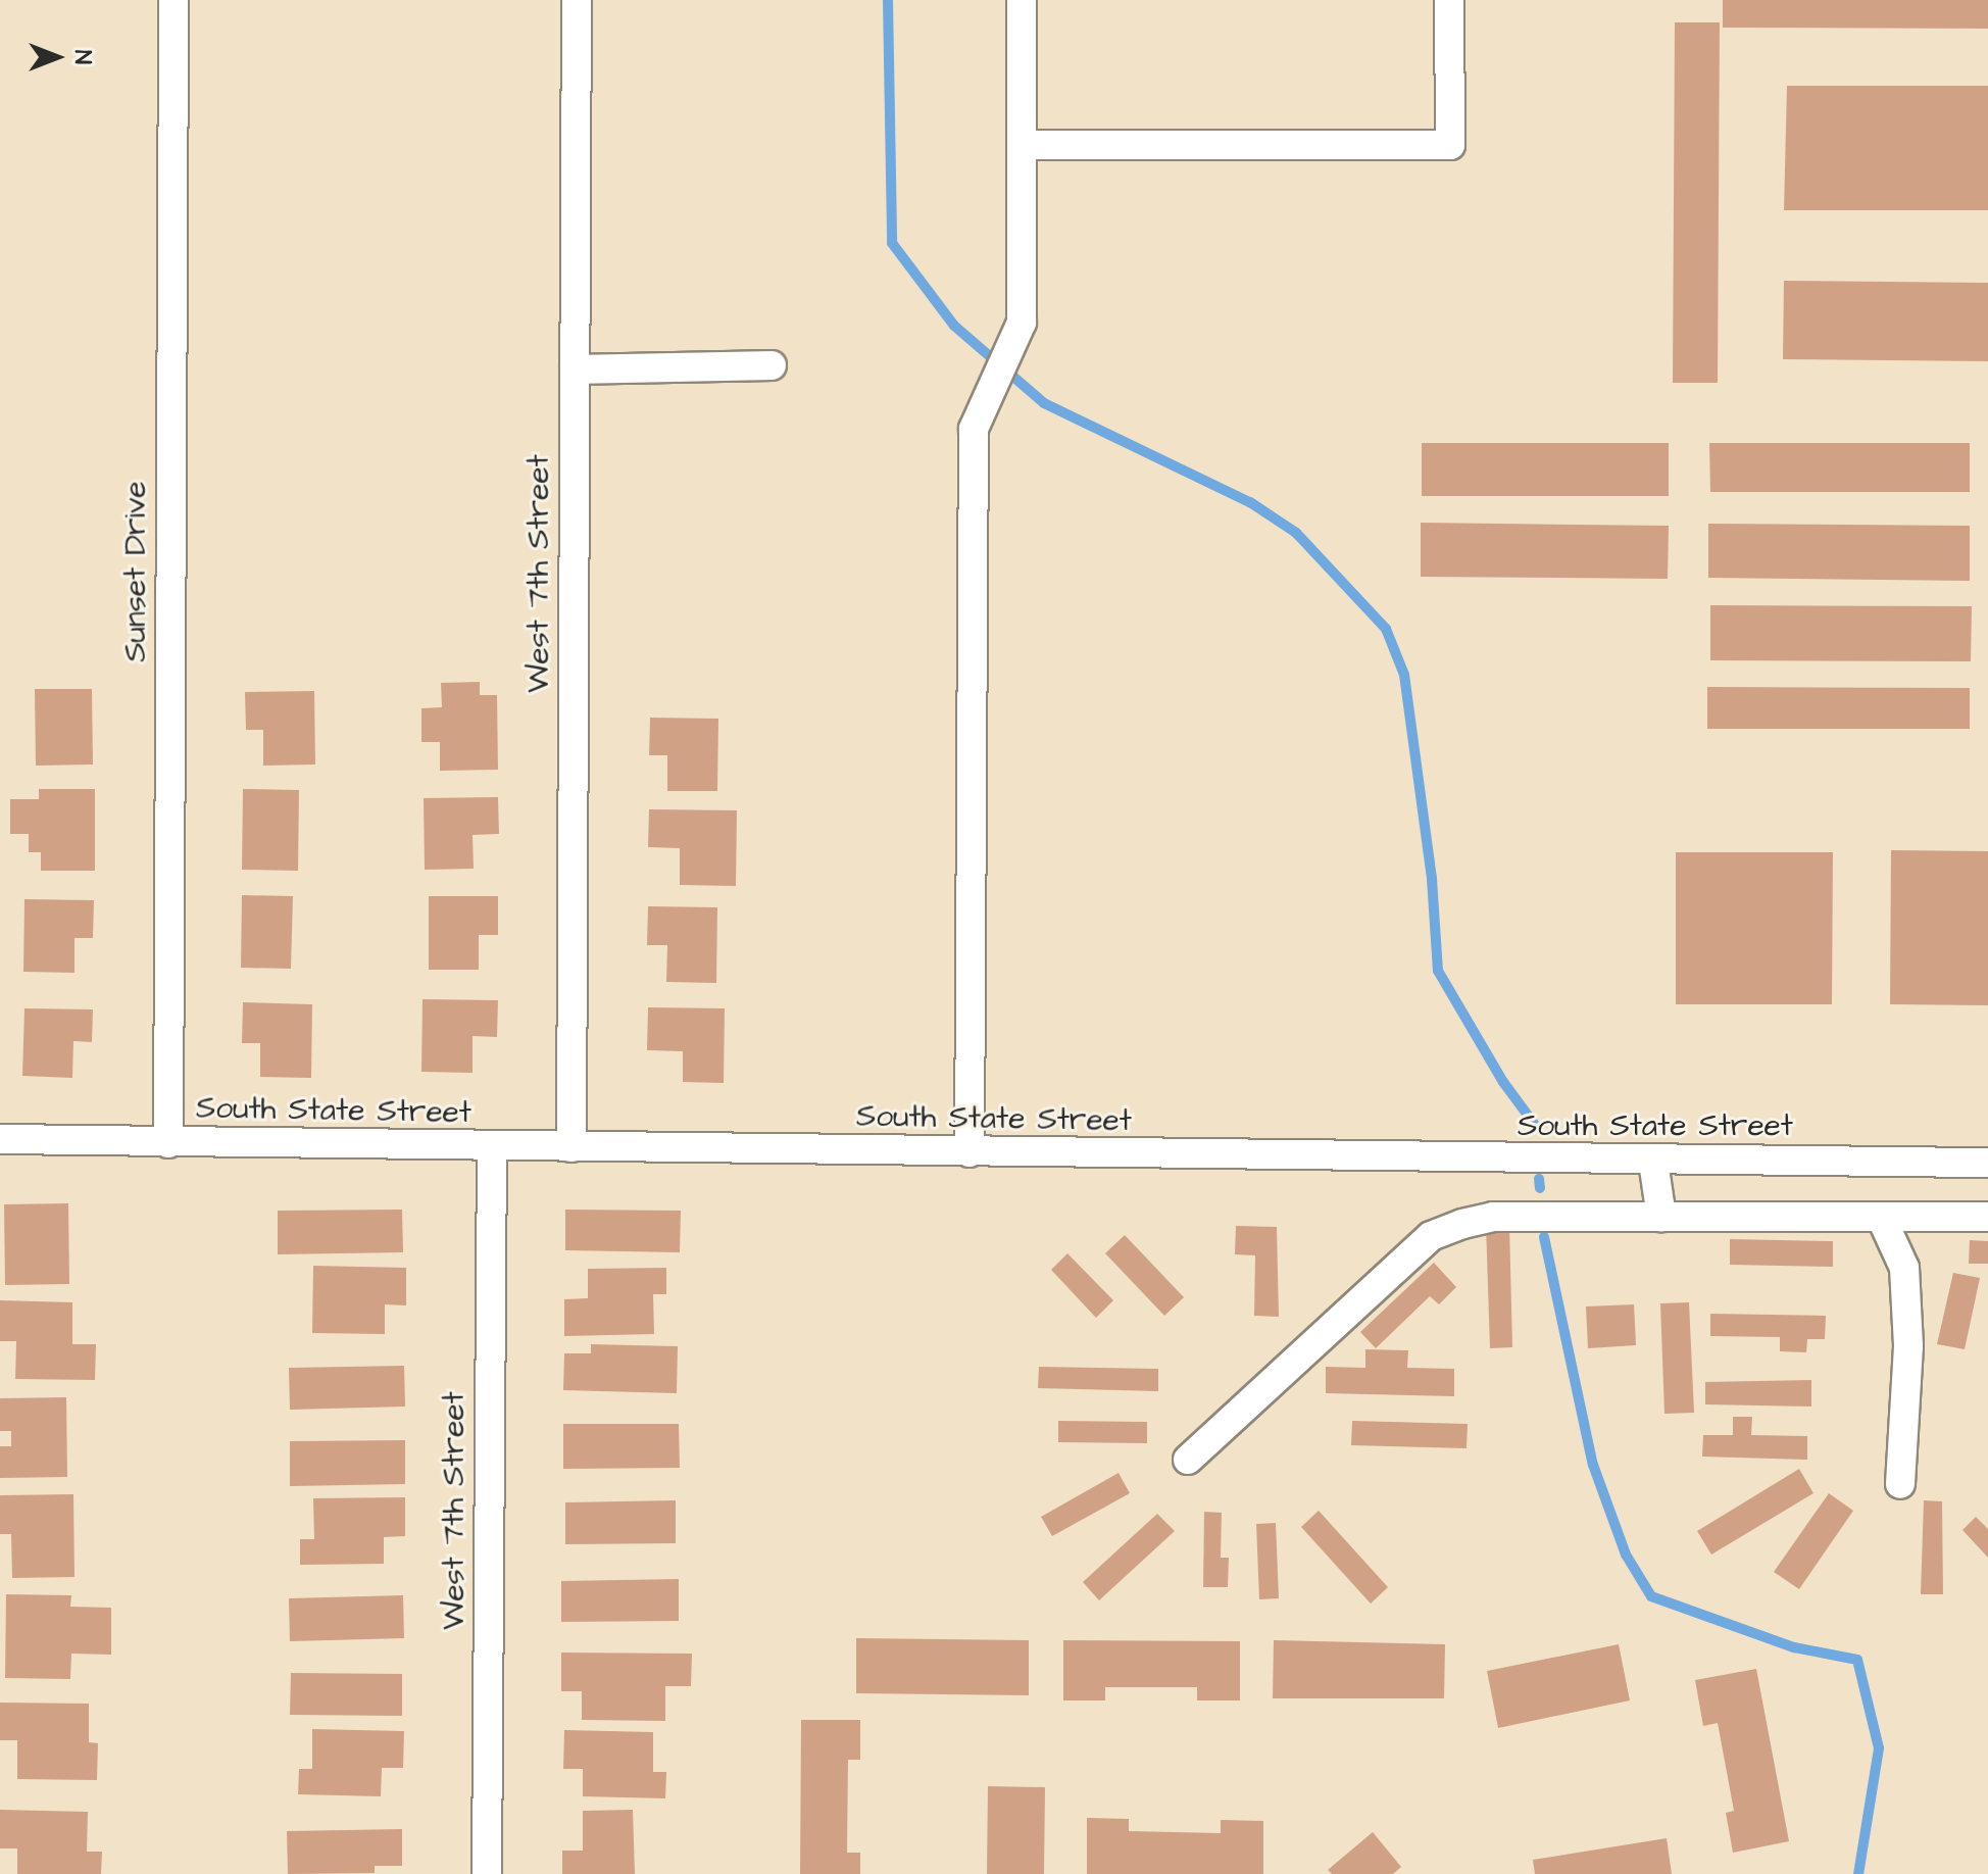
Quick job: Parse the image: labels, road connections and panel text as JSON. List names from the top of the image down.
{
  "streets": {
    "street": ["Sunset Drive", "West 7th Street", "South State Street"]
  },
  "crossings": [
    ["Sunset Drive", "South State Street"],
    ["West 7th Street", "South State Street"]
  ],
  "north": "right"
}
